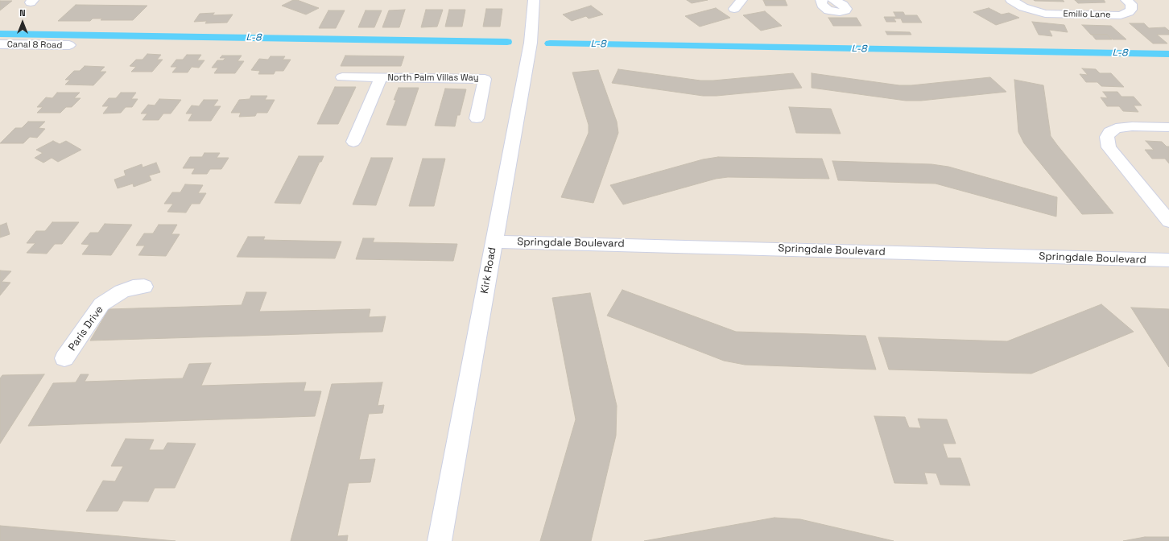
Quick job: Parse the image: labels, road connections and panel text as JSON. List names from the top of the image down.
{
  "streets": {
    "street": [
      "Emilio Lane",
      "Canal 8 Road",
      "North Palm Villas Way",
      "Springdale Boulevard",
      "Kirk Road",
      "Paris Drive"
    ]
  },
  "crossings": [
    ["Springdale Boulevard", "Kirk Road"]
  ],
  "water": ["L-8"],
  "north": "top"
}
